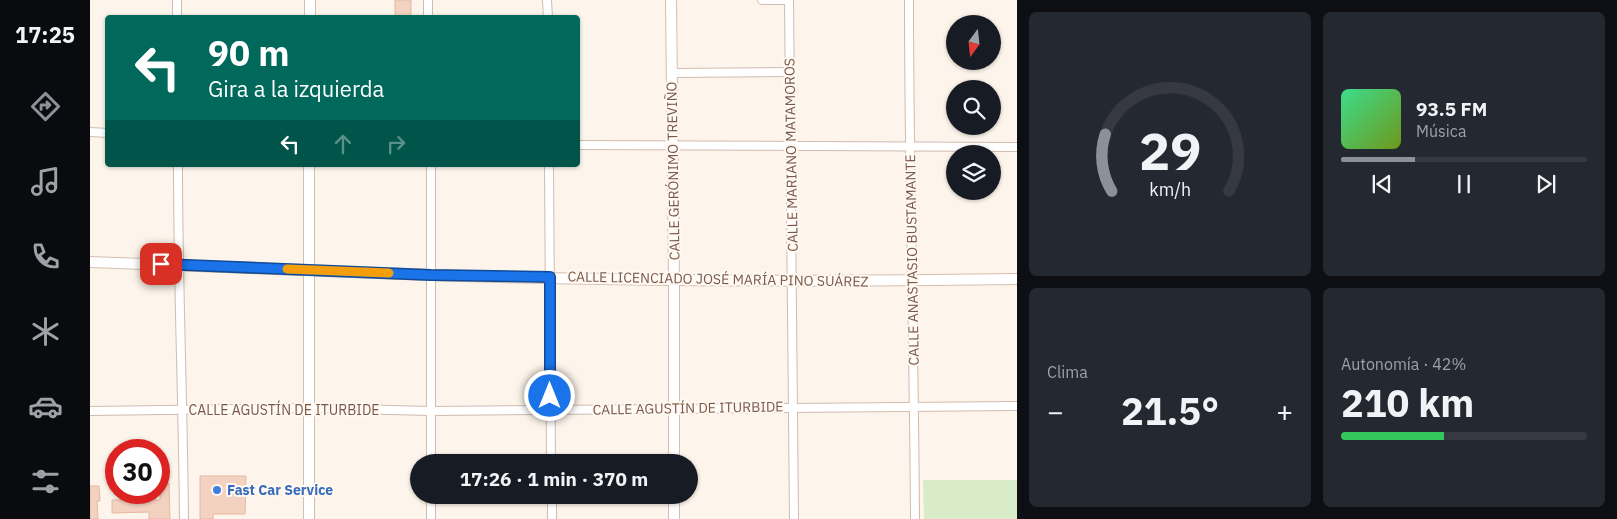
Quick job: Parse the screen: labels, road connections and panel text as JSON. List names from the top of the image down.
{
  "streets": {
    "street": [
      "CALLE MARIANO MATAMOROS",
      "CALLE GERÓNIMO TREVIÑO",
      "CALLE ANASTASIO BUSTAMANTE",
      "CALLE LICENCIADO JOSÉ MARÍA PINO SUÁREZ",
      "CALLE AGUSTÍN DE ITURBIDE"
    ]
  },
  "crossings": [
    ["CALLE MARIANO MATAMOROS", "CALLE LICENCIADO JOSÉ MARÍA PINO SUÁREZ"],
    ["CALLE MARIANO MATAMOROS", "CALLE AGUSTÍN DE ITURBIDE"],
    ["CALLE GERÓNIMO TREVIÑO", "CALLE LICENCIADO JOSÉ MARÍA PINO SUÁREZ"],
    ["CALLE GERÓNIMO TREVIÑO", "CALLE AGUSTÍN DE ITURBIDE"],
    ["CALLE ANASTASIO BUSTAMANTE", "CALLE LICENCIADO JOSÉ MARÍA PINO SUÁREZ"],
    ["CALLE ANASTASIO BUSTAMANTE", "CALLE AGUSTÍN DE ITURBIDE"]
  ],
  "places": ["Fast Car Service"],
  "north": "bottom",
  "page": {
    "tabs": "17:25",
    "turn": ["90 m", "Gira a la izquierda"],
    "song": ["93.5 FM", "Música"],
    "tile": [
      "Clima",
      ["Autonomía · 42%", "210 km"]
    ],
    "heat": ["−", "21.5°", "+"],
    "limit": "30",
    "trip": "17:26 · 1 min · 370 m",
    "gauge": ["29", "km/h"]
  }
}
